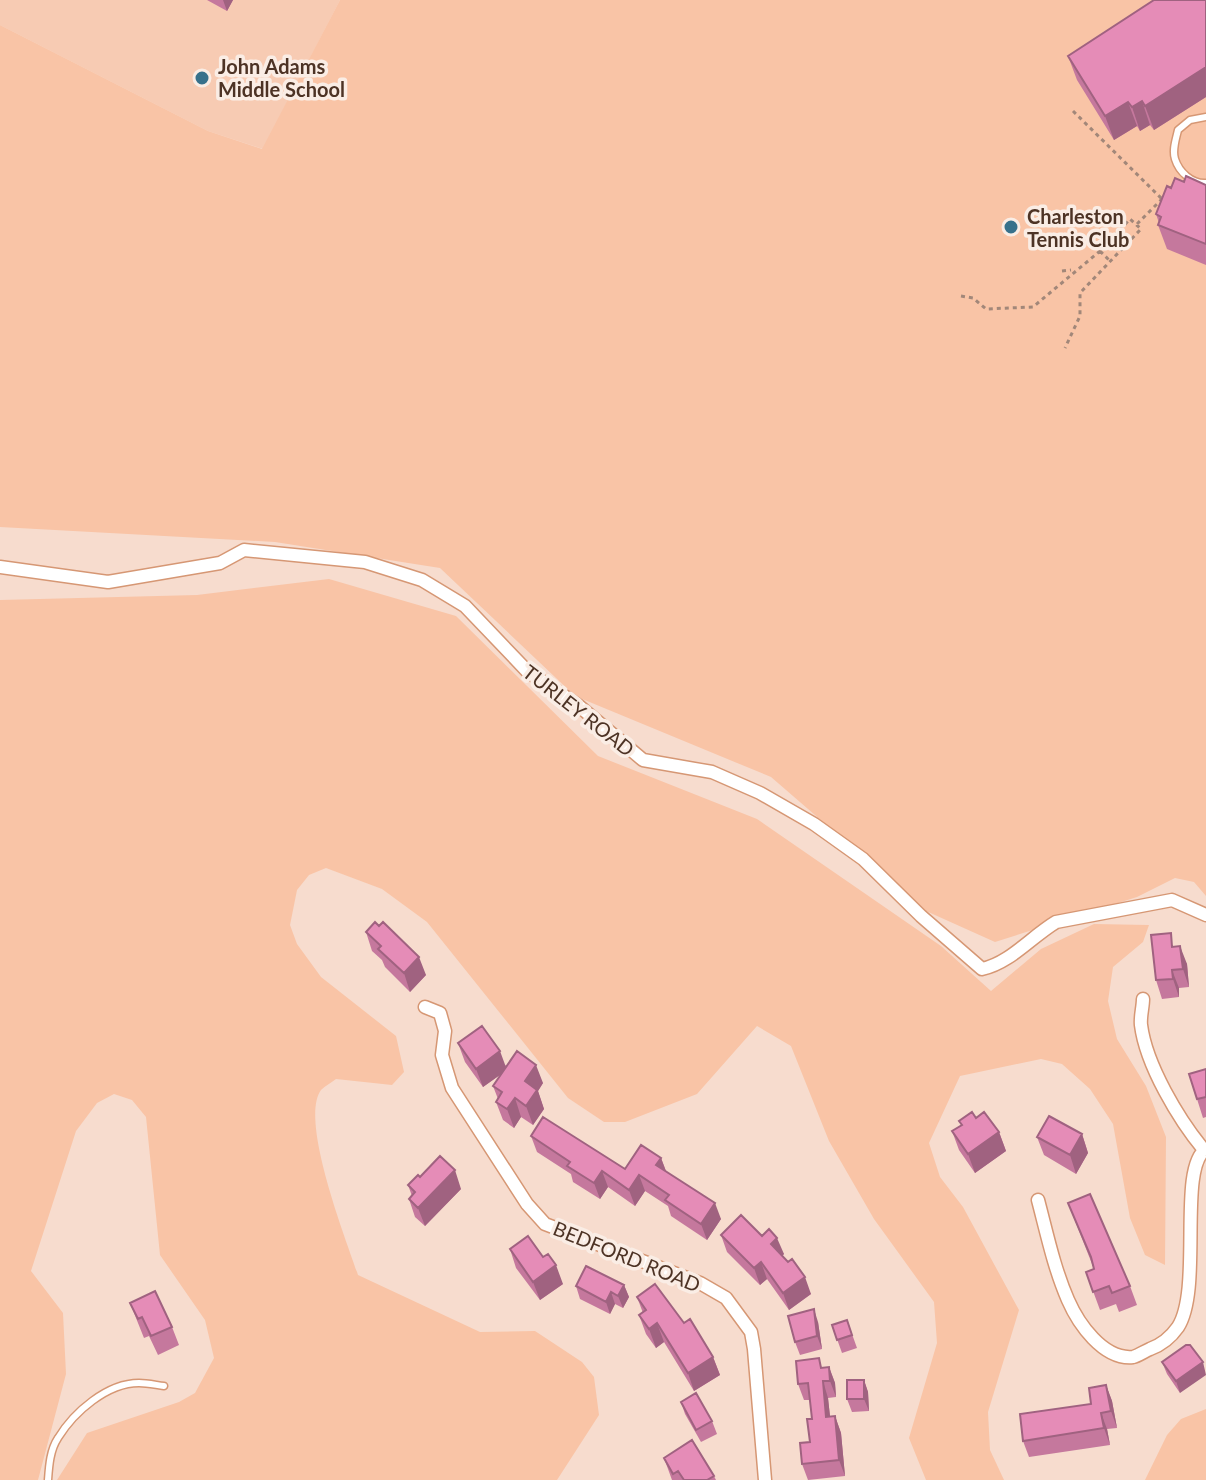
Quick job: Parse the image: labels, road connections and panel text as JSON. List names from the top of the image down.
{
  "streets": {
    "street": ["TURLEY ROAD", "BEDFORD ROAD"]
  },
  "places": ["John Adams Middle School", "Charleston Tennis Club"]
}
